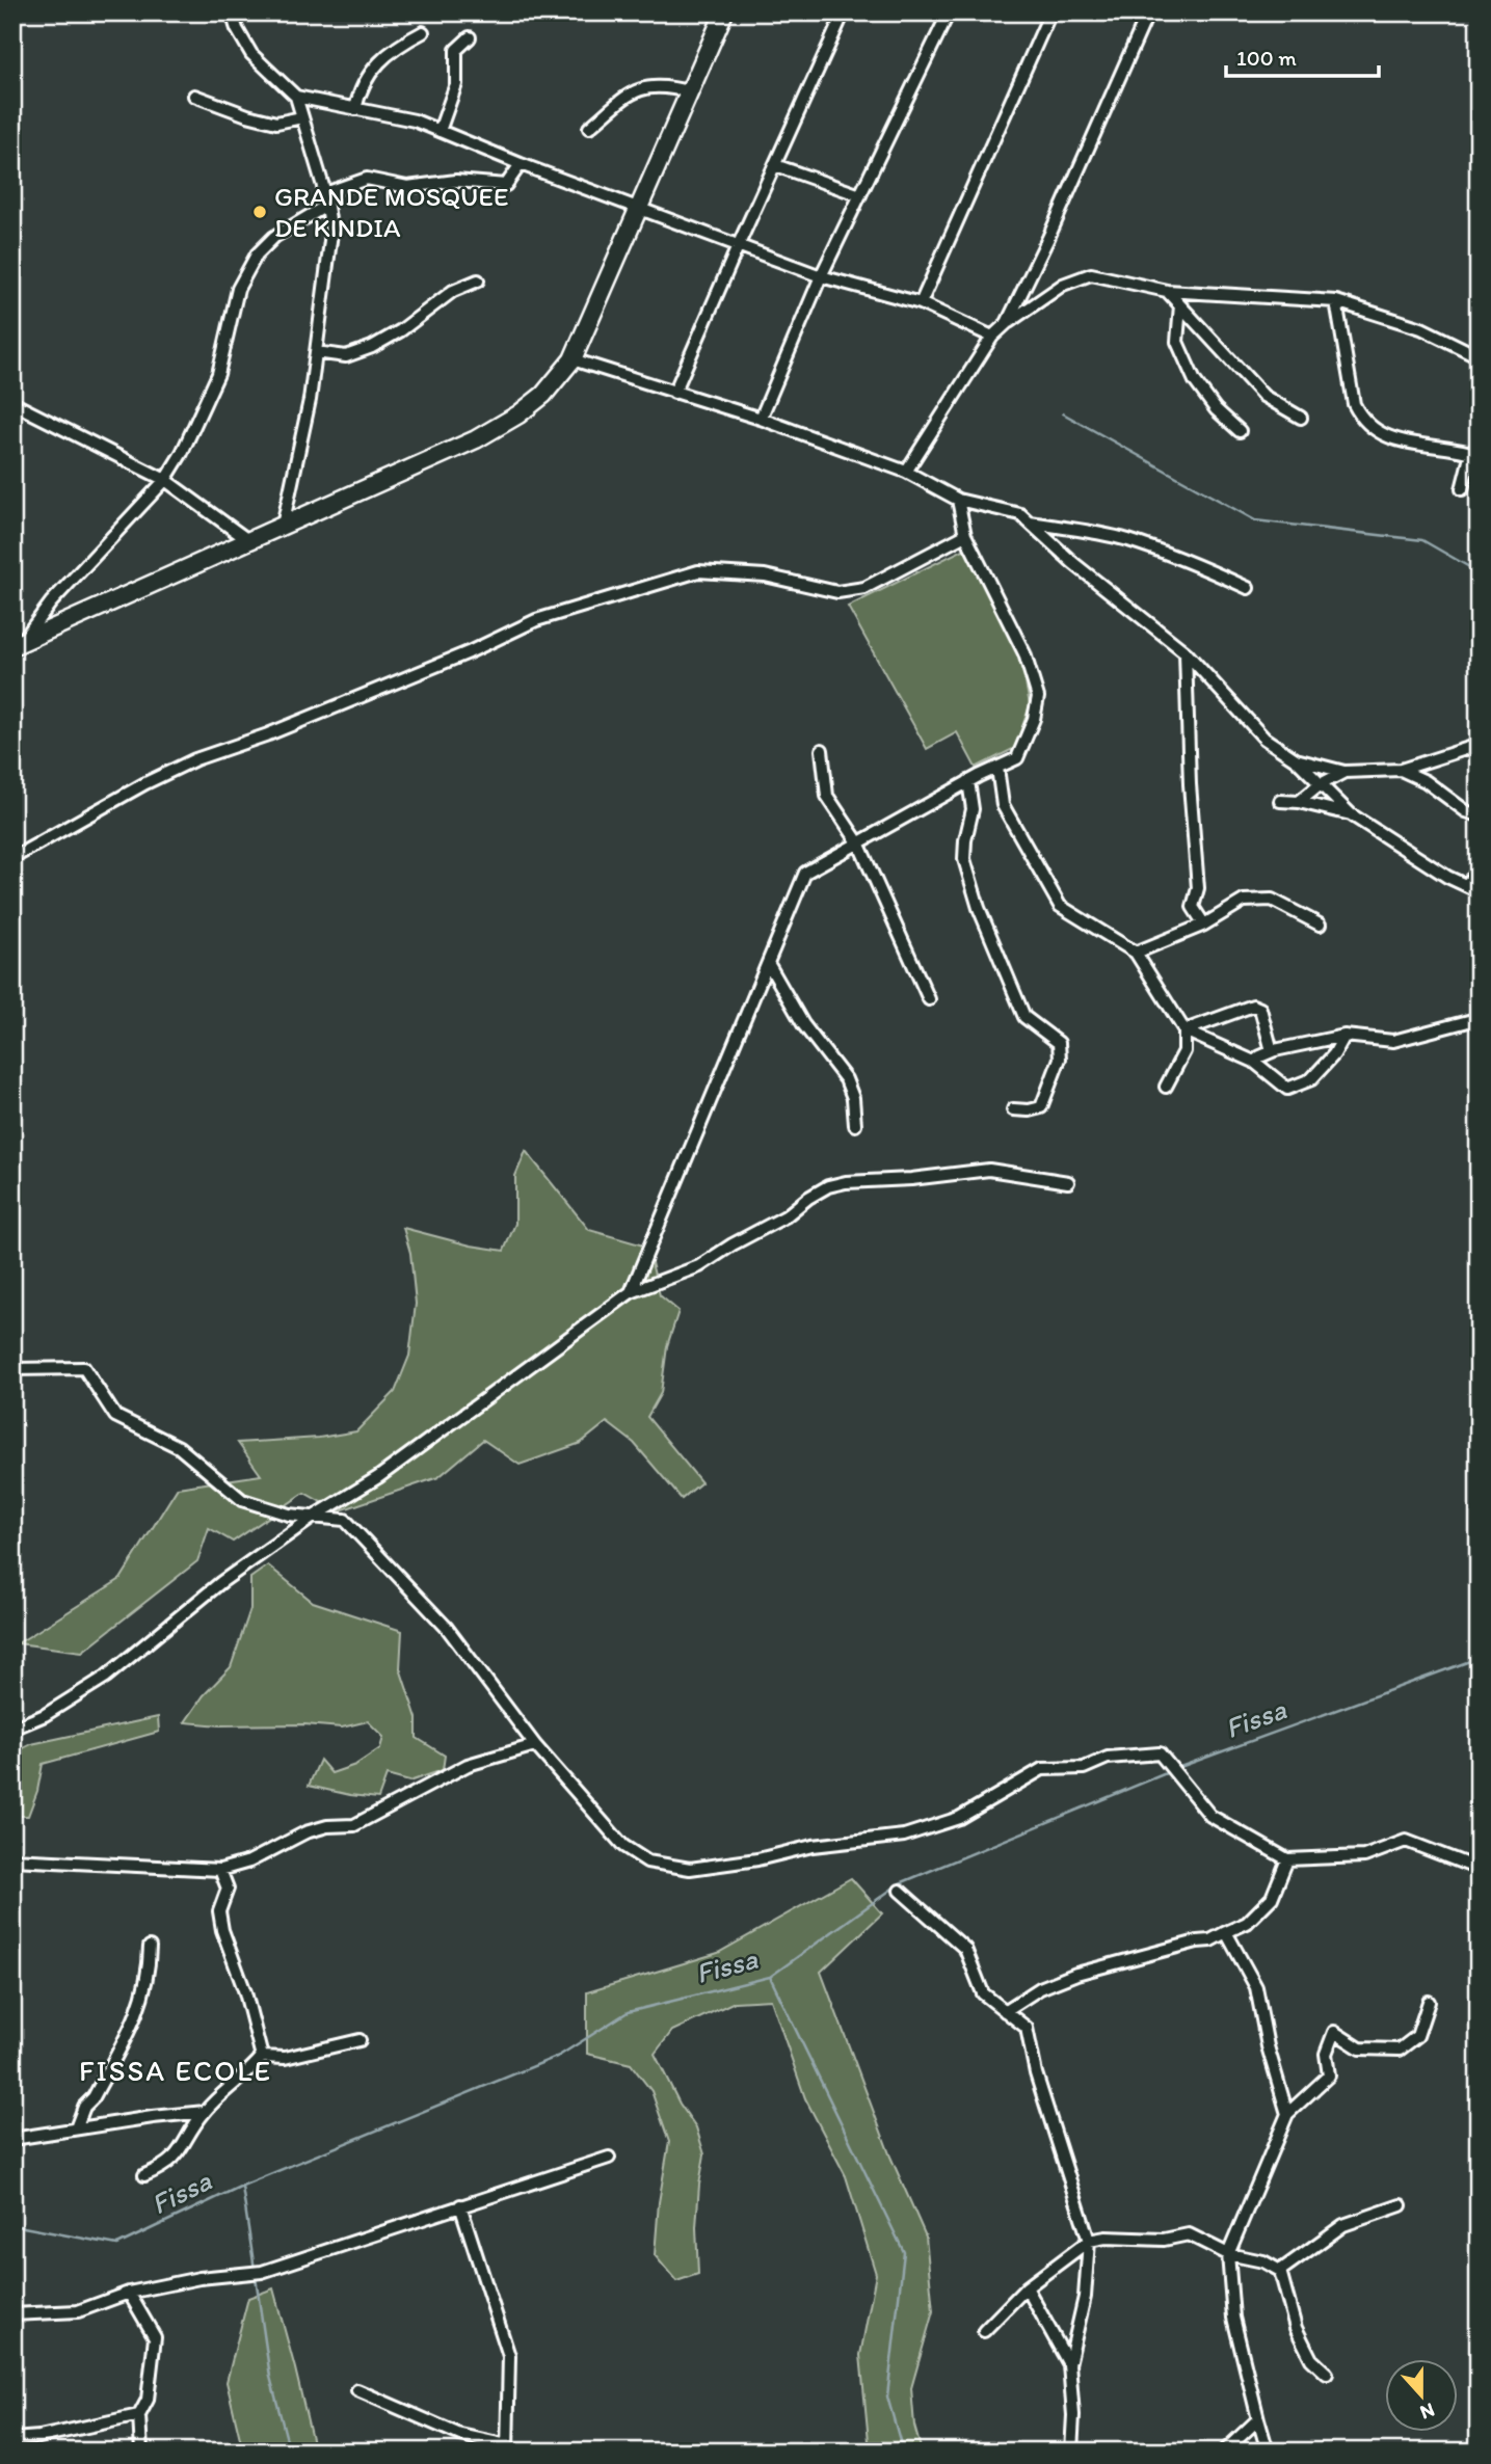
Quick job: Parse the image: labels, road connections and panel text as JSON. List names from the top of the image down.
{
  "districts": ["FISSA ECOLE"],
  "water": ["Fissa"],
  "places": ["GRANDE MOSQUEE DE KINDIA"],
  "scale_bar": "100 m",
  "north": "bottom"
}
